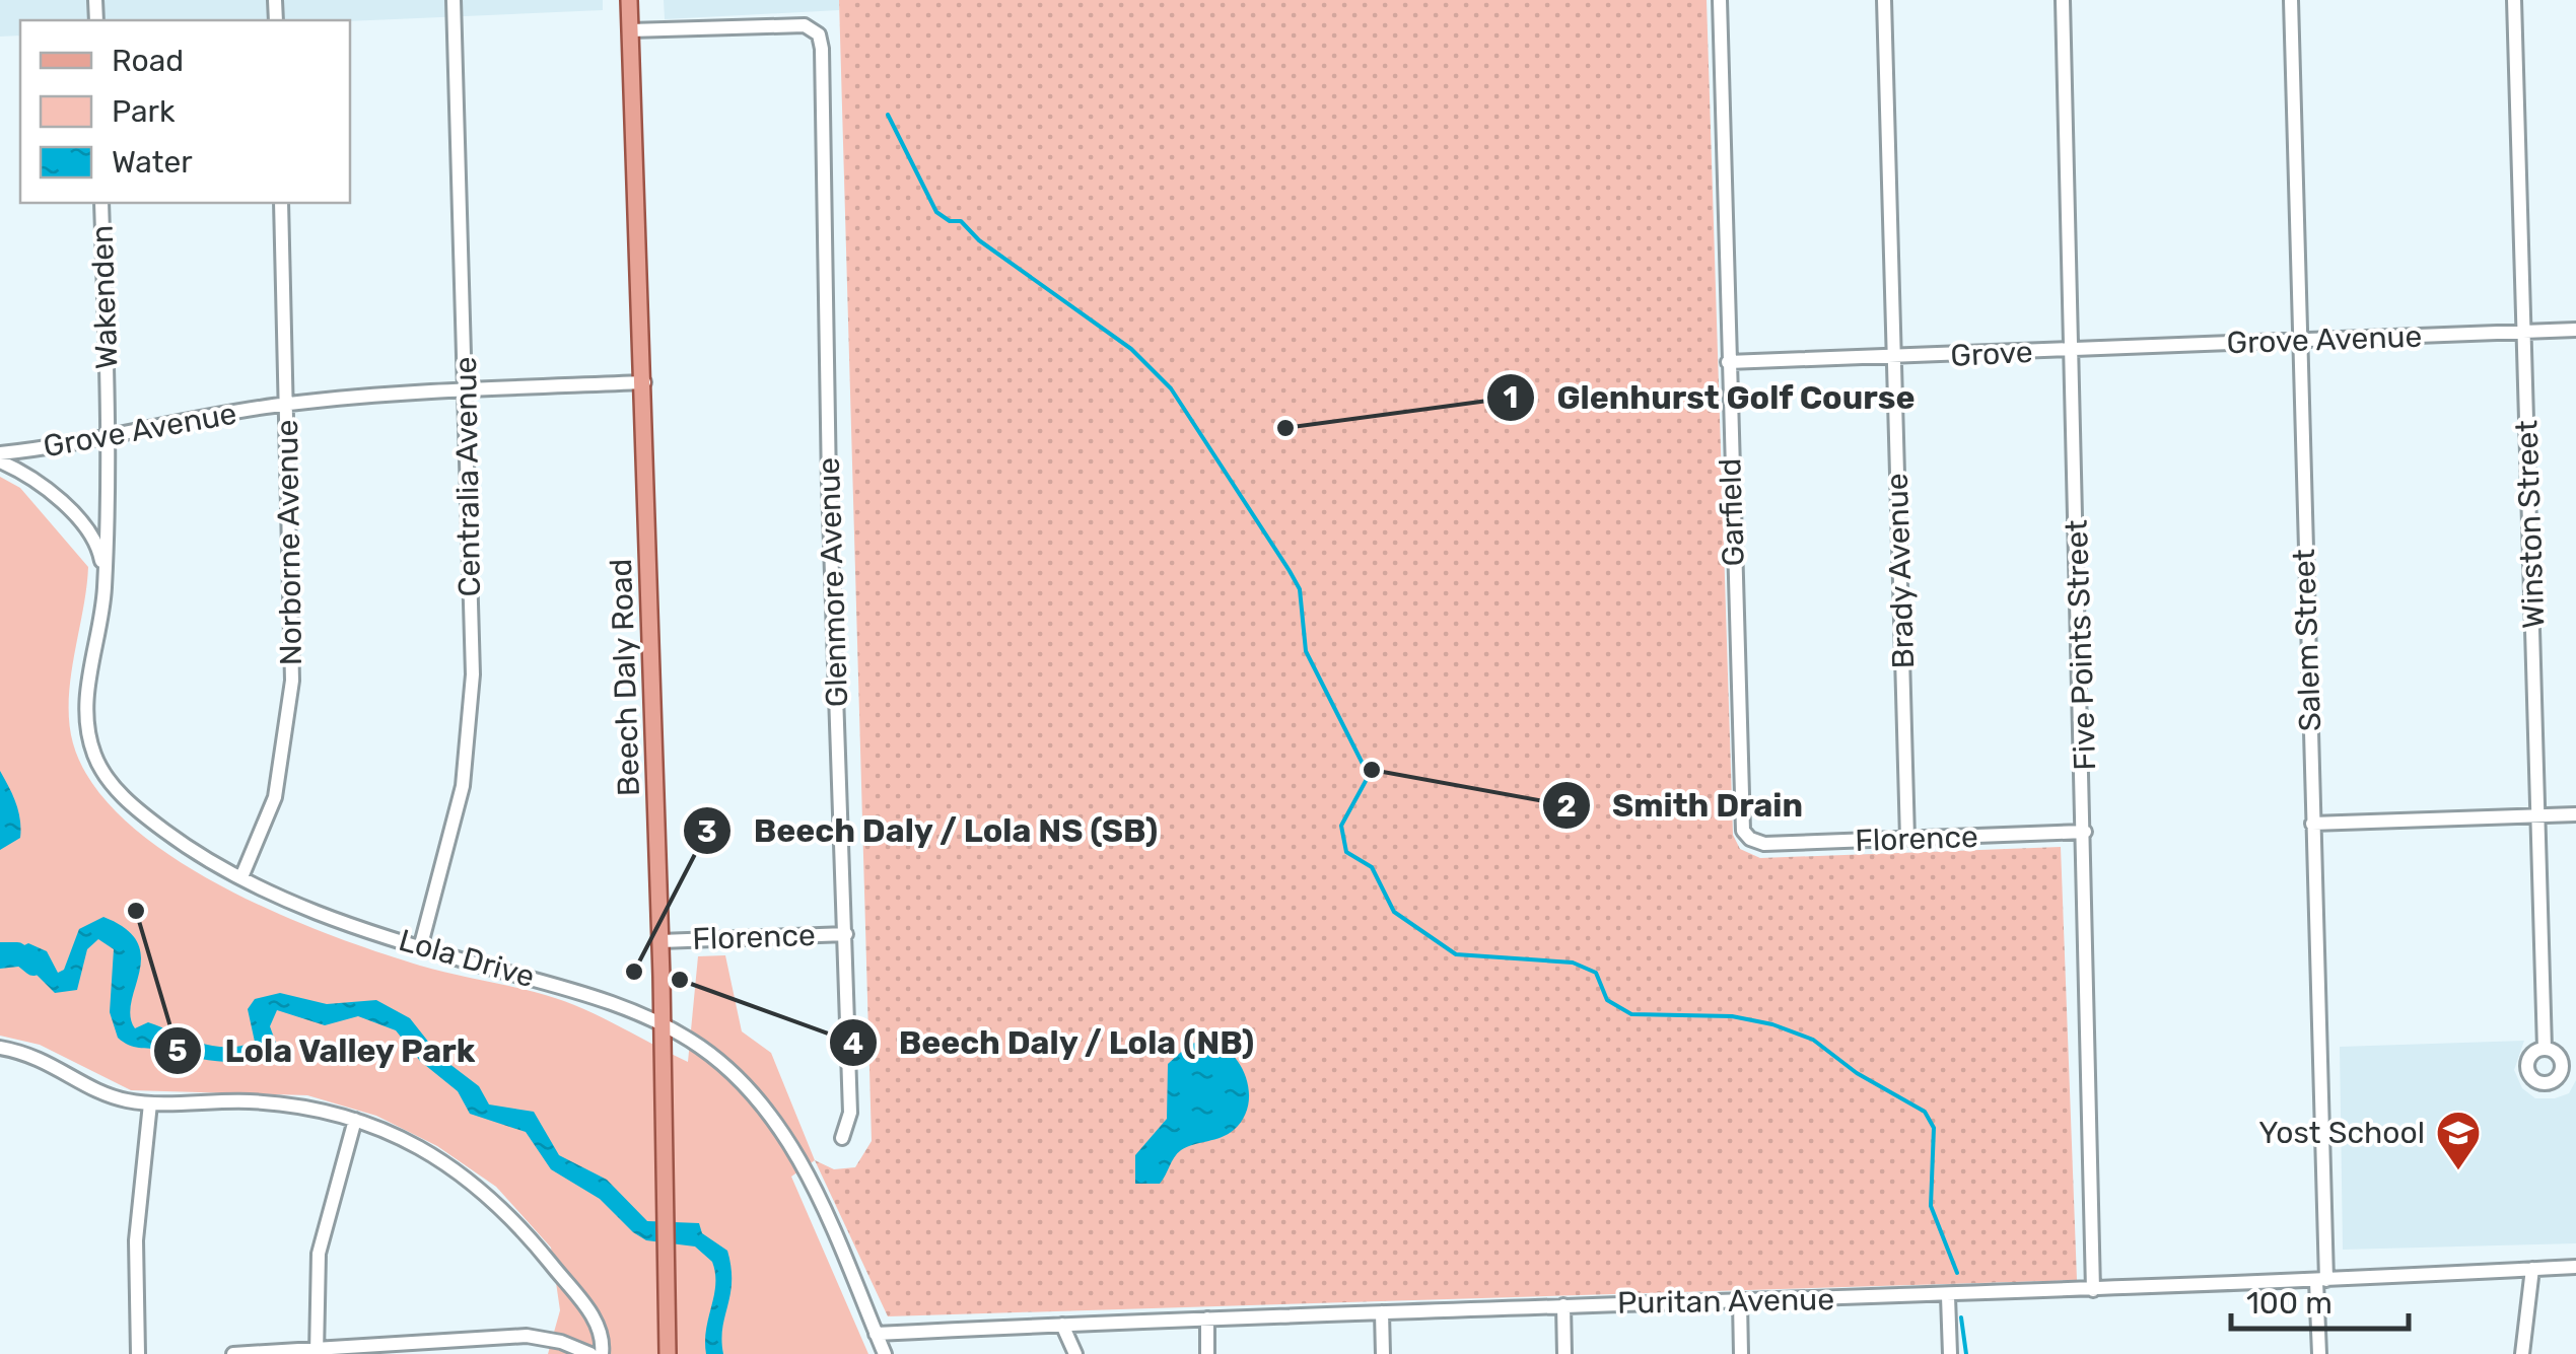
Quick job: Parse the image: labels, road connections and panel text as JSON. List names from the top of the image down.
{
  "streets": {
    "main road": ["Beech Daly Road"],
    "street": [
      "Wakenden",
      "Grove Avenue",
      "Grove",
      "Centralia Avenue",
      "Garfield",
      "Winston Street",
      "Norborne Avenue",
      "Brady Avenue",
      "Glenmore Avenue",
      "Salem Street",
      "Five Points Street",
      "Florence",
      "Lola Drive",
      "Puritan Avenue"
    ]
  },
  "crossings": [
    ["Wakenden", "Grove Avenue"],
    ["Wakenden", "Lola Drive"],
    ["Grove Avenue", "Grove"],
    ["Grove Avenue", "Centralia Avenue"],
    ["Grove Avenue", "Winston Street"],
    ["Grove Avenue", "Norborne Avenue"],
    ["Grove Avenue", "Salem Street"],
    ["Grove Avenue", "Five Points Street"],
    ["Grove Avenue", "Beech Daly Road"],
    ["Grove", "Garfield"],
    ["Grove", "Brady Avenue"],
    ["Grove", "Five Points Street"],
    ["Centralia Avenue", "Lola Drive"],
    ["Garfield", "Florence"],
    ["Norborne Avenue", "Lola Drive"],
    ["Brady Avenue", "Florence"],
    ["Glenmore Avenue", "Beech Daly Road"],
    ["Glenmore Avenue", "Florence"],
    ["Salem Street", "Puritan Avenue"],
    ["Five Points Street", "Florence"],
    ["Five Points Street", "Puritan Avenue"],
    ["Beech Daly Road", "Florence"],
    ["Beech Daly Road", "Lola Drive"],
    ["Lola Drive", "Puritan Avenue"]
  ],
  "places": {
    "other": [
      "Glenhurst Golf Course",
      "Smith Drain",
      "Lola Valley Park",
      "Beech Daly / Lola NS (SB)",
      "Beech Daly / Lola (NB)"
    ],
    "school or university": ["Yost School"]
  },
  "legend": ["Road", "Park", "Water"],
  "scale_bar": "100 m"
}
